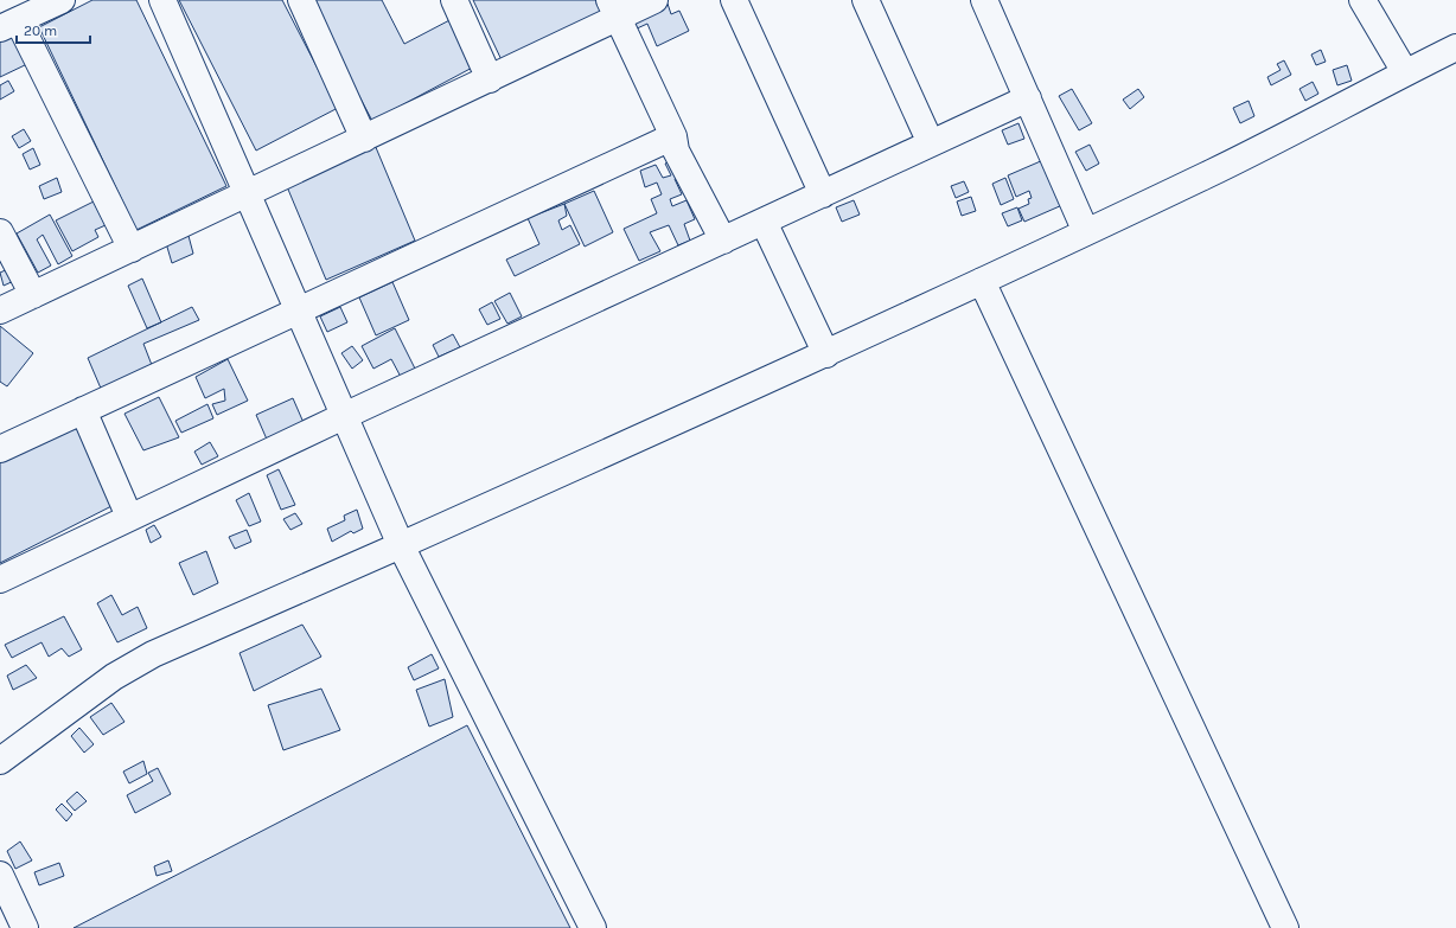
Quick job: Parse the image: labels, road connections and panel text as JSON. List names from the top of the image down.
{
  "scale_bar": "20 m"
}
